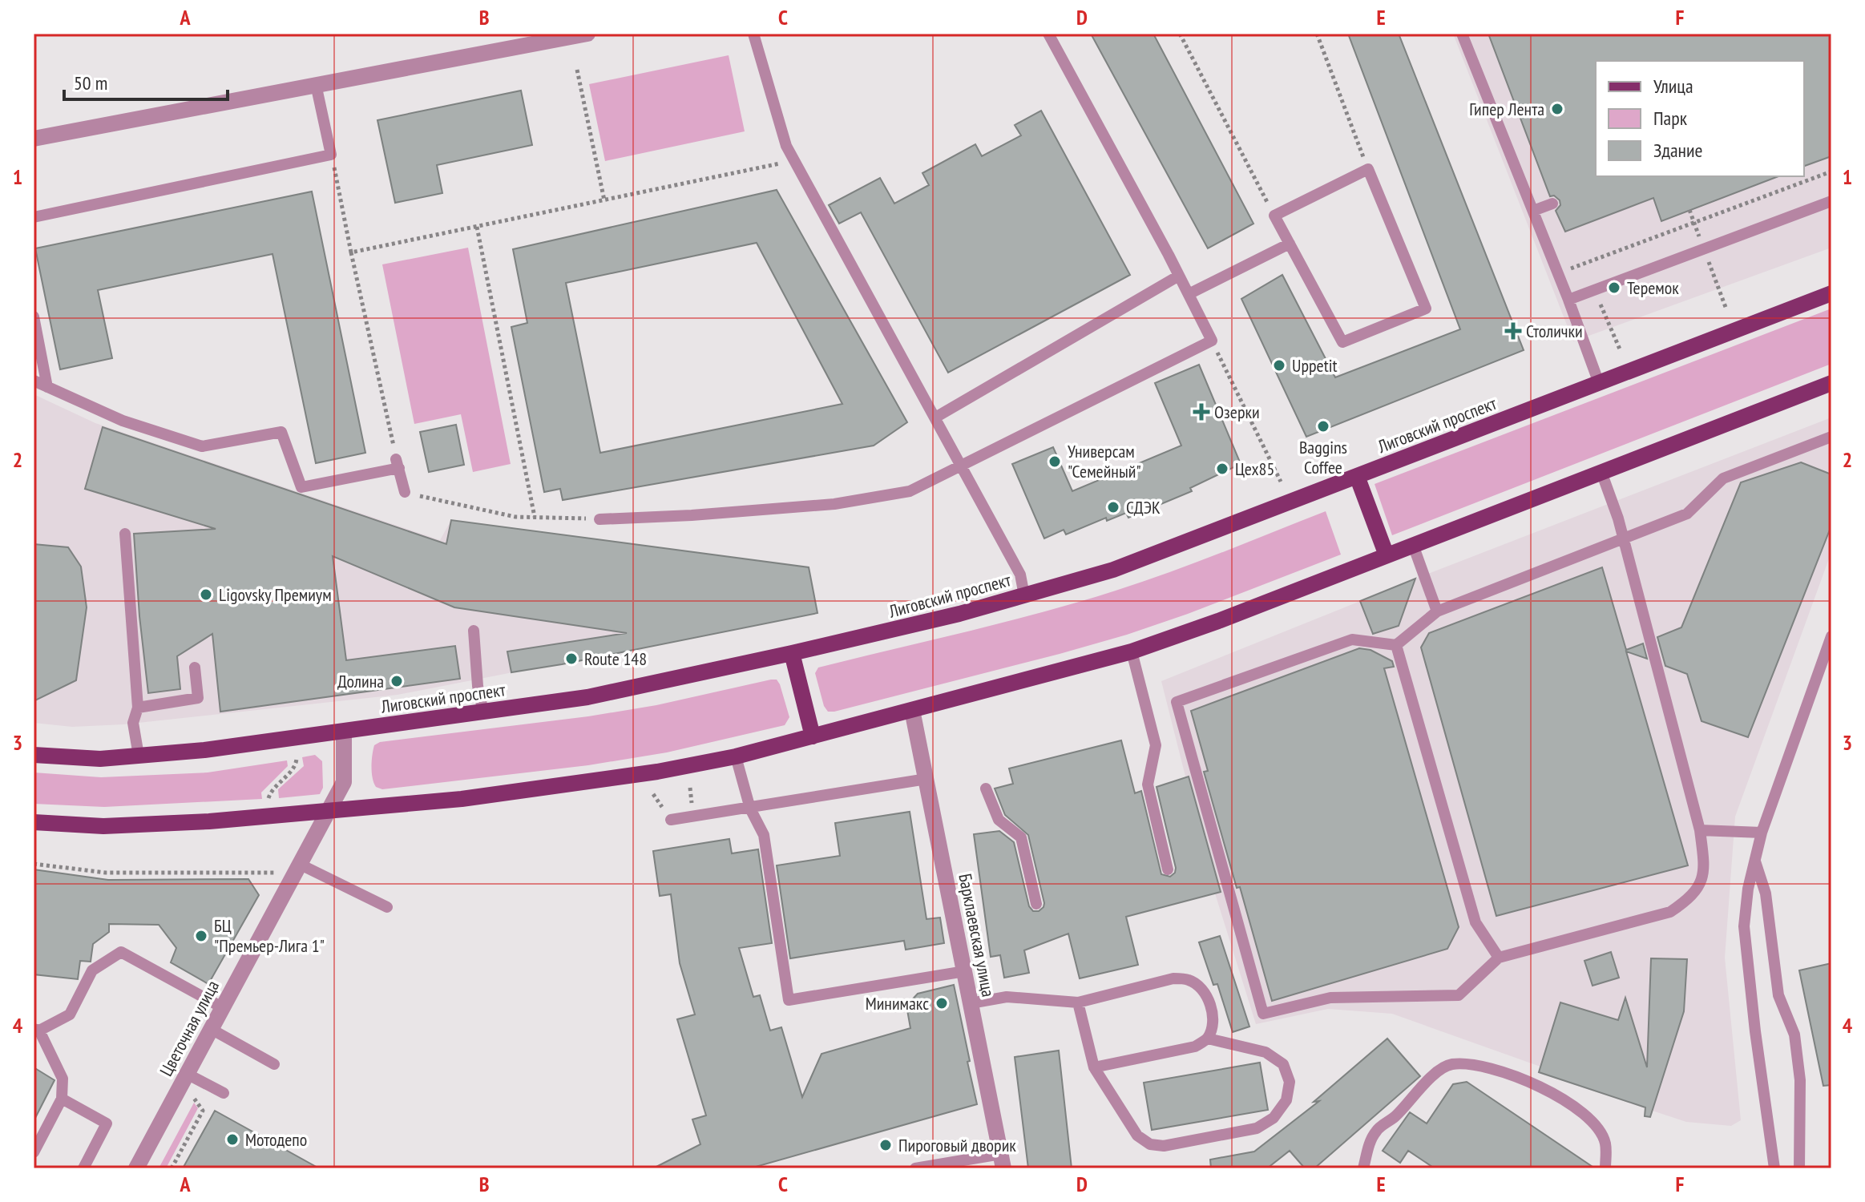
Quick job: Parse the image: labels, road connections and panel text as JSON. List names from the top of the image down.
{
  "streets": {
    "main road": ["Лиговский проспект"],
    "street": ["Барклаевская улица", "Цветочная улица"]
  },
  "crossings": [
    ["Лиговский проспект", "Цветочная улица"]
  ],
  "places": {
    "other": [
      "Гипер Лента",
      "Теремок",
      "Uppetit",
      "Baggins Coffee",
      "Универсам \"Семейный\"",
      "Цех85",
      "СДЭК",
      "Ligovsky Премиум",
      "Route 148",
      "Долина",
      "БЦ \"Премьер-Лига 1\"",
      "Минимакс",
      "Мотодепо",
      "Пироговый дворик"
    ],
    "health": ["Столички", "Озерки"]
  },
  "legend": ["Улица", "Парк", "Здание"],
  "scale_bar": "50 m",
  "grid": {
    "columns": [
      "A",
      "B",
      "C",
      "D",
      "E",
      "F"
    ],
    "rows": [
      "1",
      "2",
      "3",
      "4"
    ]
  }
}
